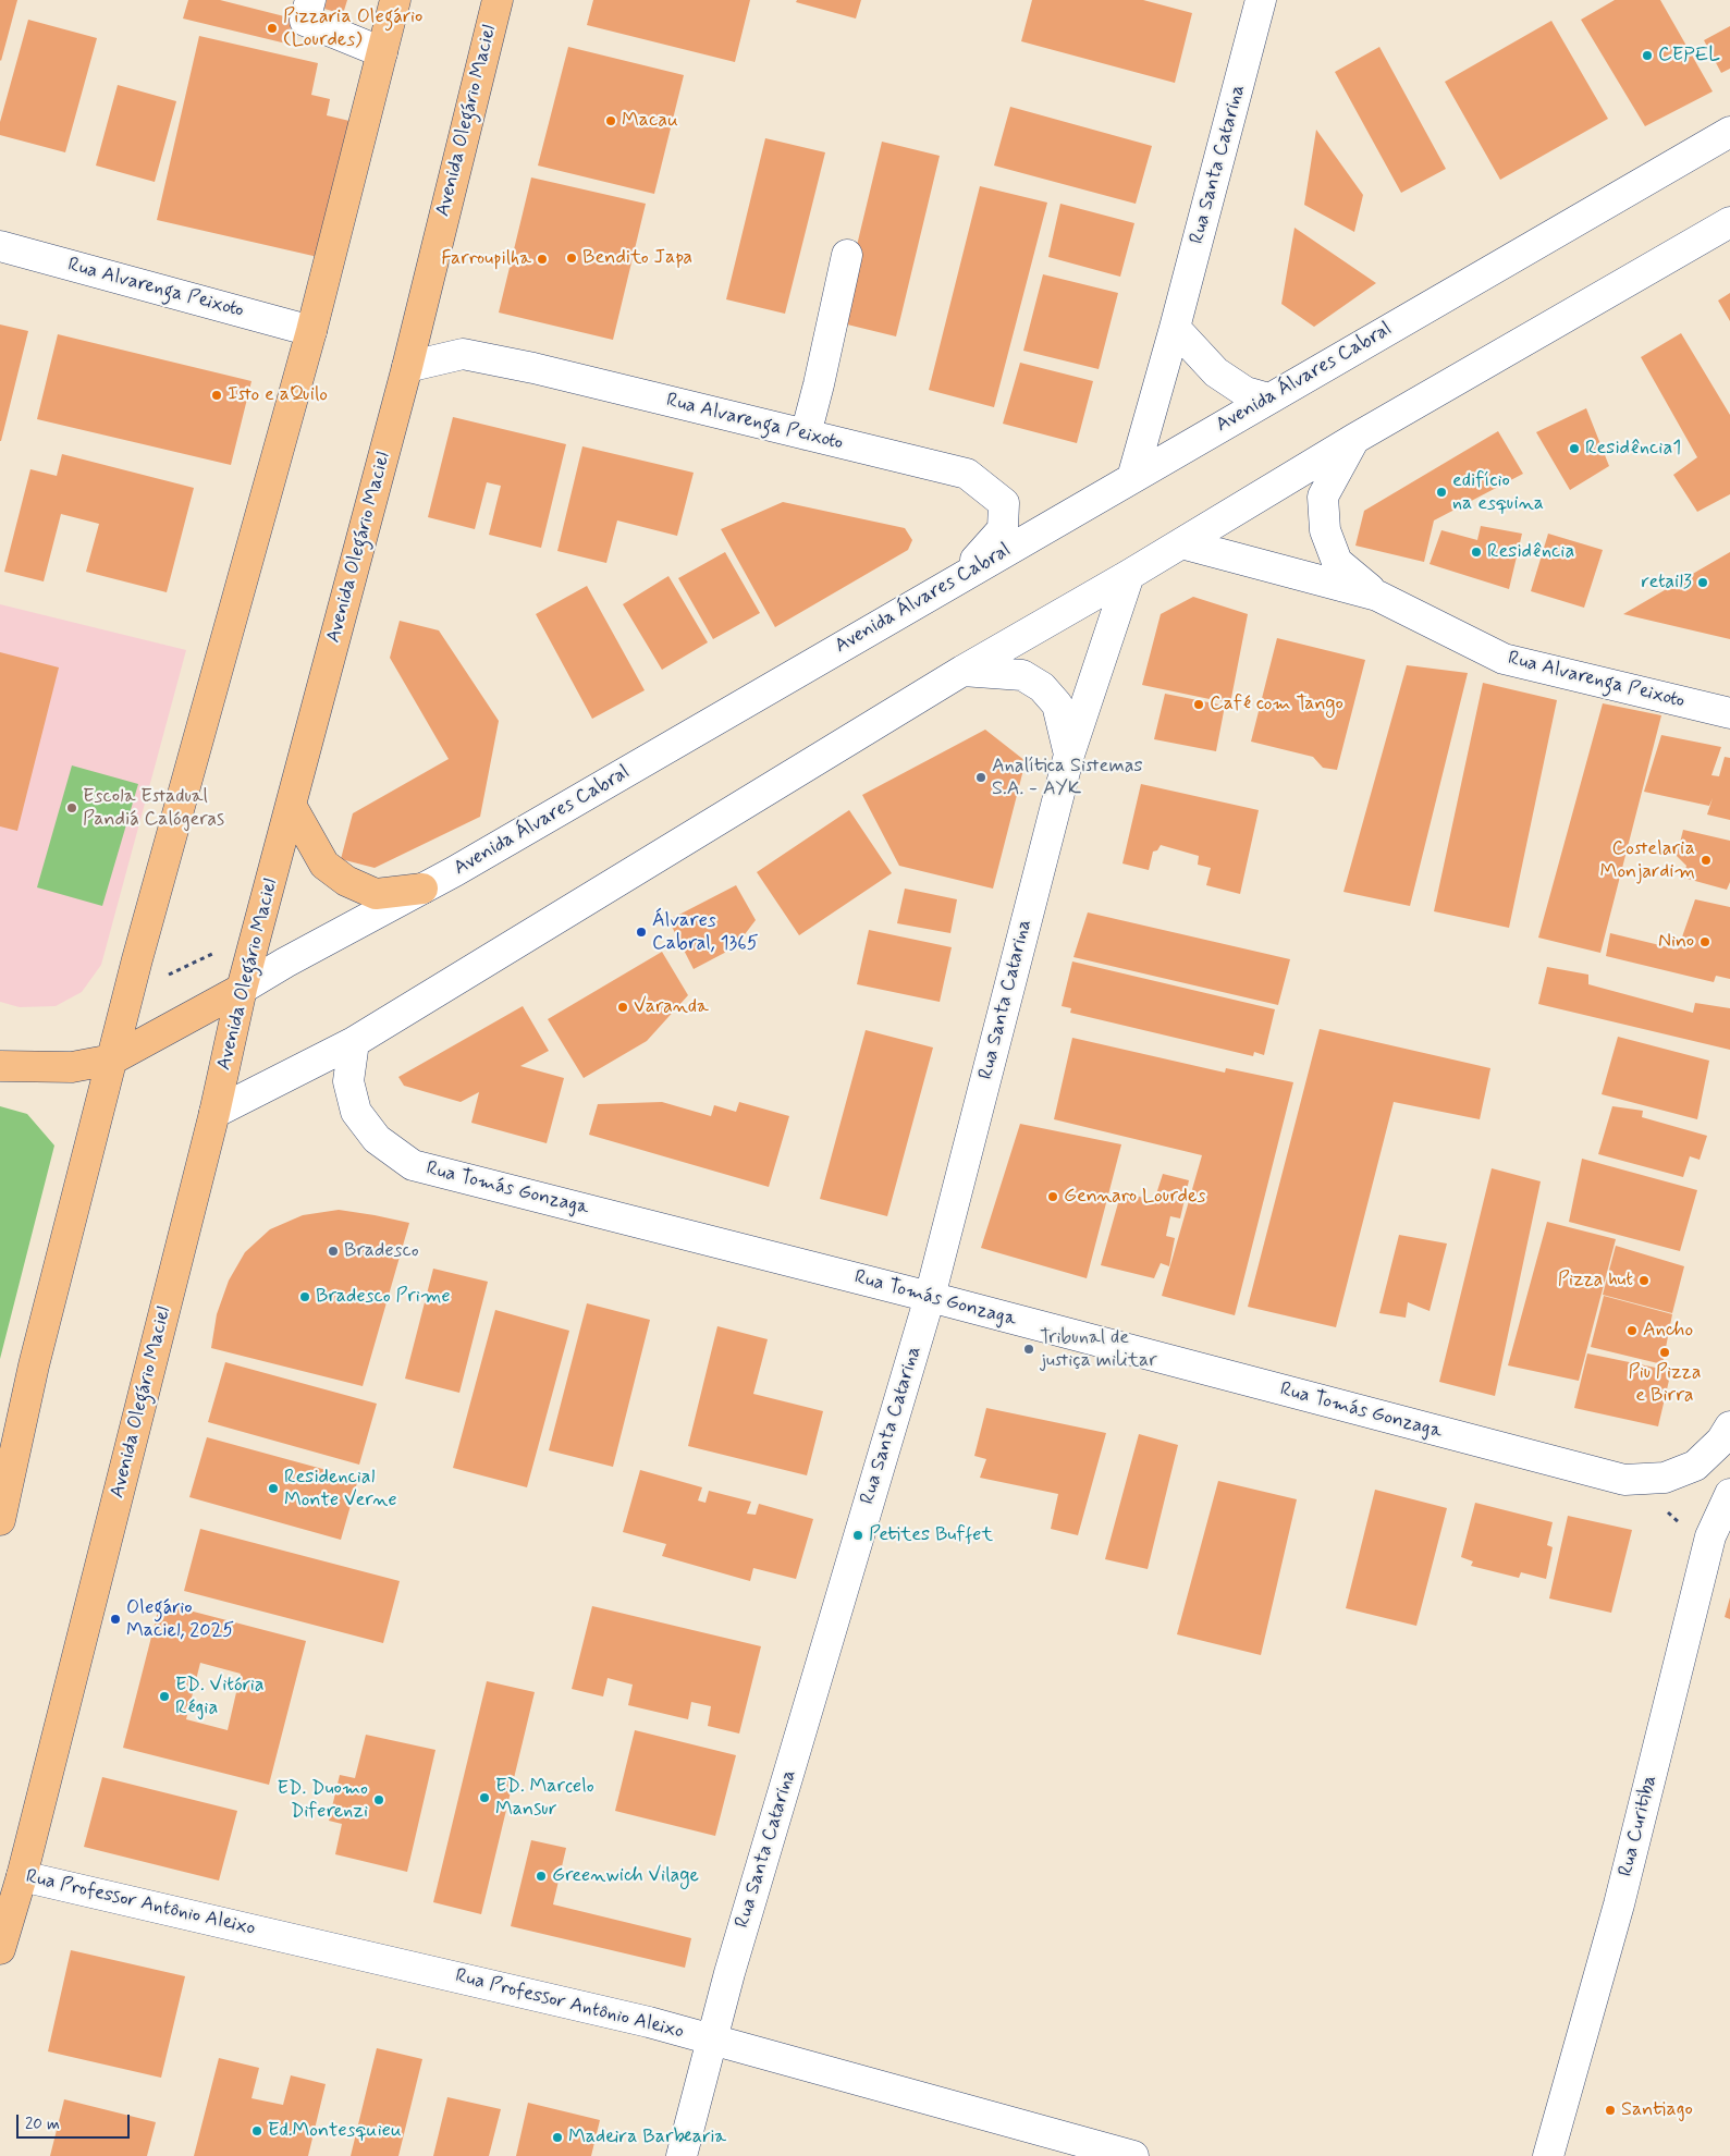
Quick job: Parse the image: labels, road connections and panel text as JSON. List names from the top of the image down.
{
  "streets": {
    "main road": ["Avenida Olegário Maciel", "Avenida Álvares Cabral"],
    "street": [
      "Rua Santa Catarina",
      "Rua Alvarenga Peixoto",
      "Rua Tomás Gonzaga",
      "Rua Curitiba",
      "Rua Professor Antônio Aleixo"
    ]
  },
  "crossings": [
    ["Avenida Olegário Maciel", "Rua Alvarenga Peixoto"],
    ["Avenida Olegário Maciel", "Avenida Álvares Cabral"],
    ["Avenida Olegário Maciel", "Rua Professor Antônio Aleixo"],
    ["Rua Santa Catarina", "Avenida Álvares Cabral"],
    ["Rua Santa Catarina", "Rua Tomás Gonzaga"],
    ["Rua Santa Catarina", "Rua Professor Antônio Aleixo"],
    ["Rua Alvarenga Peixoto", "Avenida Álvares Cabral"]
  ],
  "places": [
    "Pizzaria Olegário (Lourdes)",
    "CEPEL",
    "Macau",
    "Bendito Japa",
    "Farroupilha",
    "Isto e aQuilo",
    "Residência1",
    "edifício na esquina",
    "Residência",
    "retail3",
    "Café com Tango",
    "Analítica Sistemas S.A. - AYK",
    "Escola Estadual Pandiá Calógeras",
    "Costelaria Monjardim",
    "Álvares Cabral, 1365",
    "Nino",
    "Varanda",
    "Gennaro Lourdes",
    "Bradesco",
    "Pizza hut",
    "Bradesco Prime",
    "Ancho",
    "Tribunal de justiça militar",
    "Piu Pizza e Birra",
    "Residencial Monte Verne",
    "Petites Buffet",
    "Olegário Maciel, 2025",
    "ED. Vitória Régia",
    "ED. Marcelo Mansur",
    "ED. Duomo Diferenzi",
    "Greenwich Vilage",
    "Santiago",
    "Ed.Montesquieu",
    "Madeira Barbearia"
  ],
  "scale_bar": "20 m"
}
